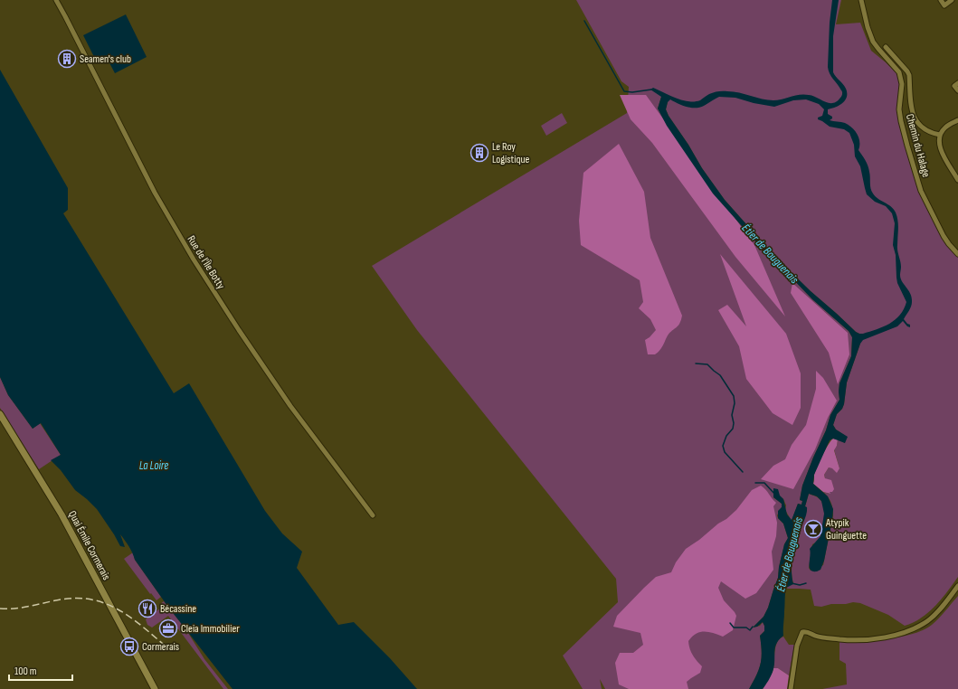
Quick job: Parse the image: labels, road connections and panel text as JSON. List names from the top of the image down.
{
  "streets": {
    "main road": ["Quai Émile Cormerais"],
    "street": ["Chemin du Halage", "Rue de l'Île Botty"]
  },
  "water": ["Étier de Bouguenais", "La Loire"],
  "places": {
    "building": ["Seamen's club", "Le Roy Logistique"],
    "bar": ["Atypik Guinguette"],
    "restaurant": ["Bécassine"],
    "office": ["Cleia Immobilier"],
    "bus stop": ["Cormerais"]
  },
  "scale_bar": "100 m"
}
